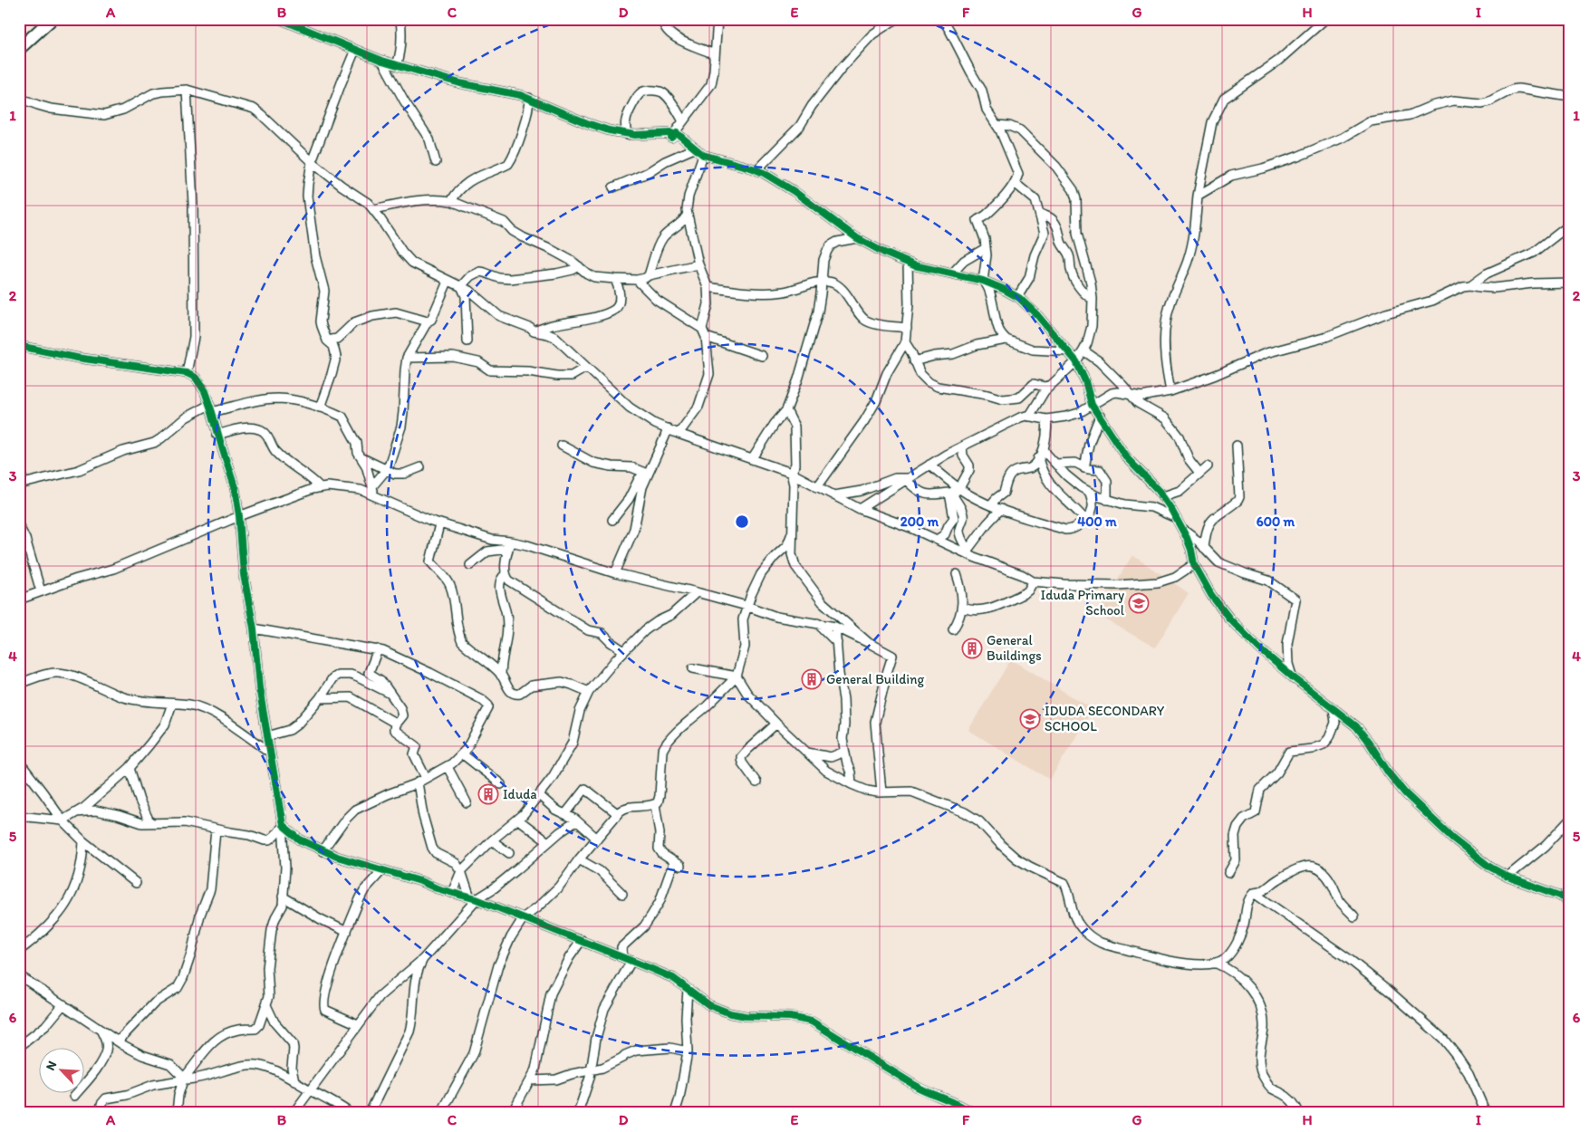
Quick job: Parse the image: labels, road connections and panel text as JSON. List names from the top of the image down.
{
  "places": {
    "school or university": ["Iduda Primary School", "IDUDA SECONDARY SCHOOL"],
    "building": ["General Buildings", "General Building", "Iduda"]
  },
  "north": "top left",
  "grid": {
    "columns": [
      "A",
      "B",
      "C",
      "D",
      "E",
      "F",
      "G",
      "H",
      "I"
    ],
    "rows": [
      "1",
      "2",
      "3",
      "4",
      "5",
      "6"
    ]
  },
  "rings": ["200 m", "400 m", "600 m"]
}
